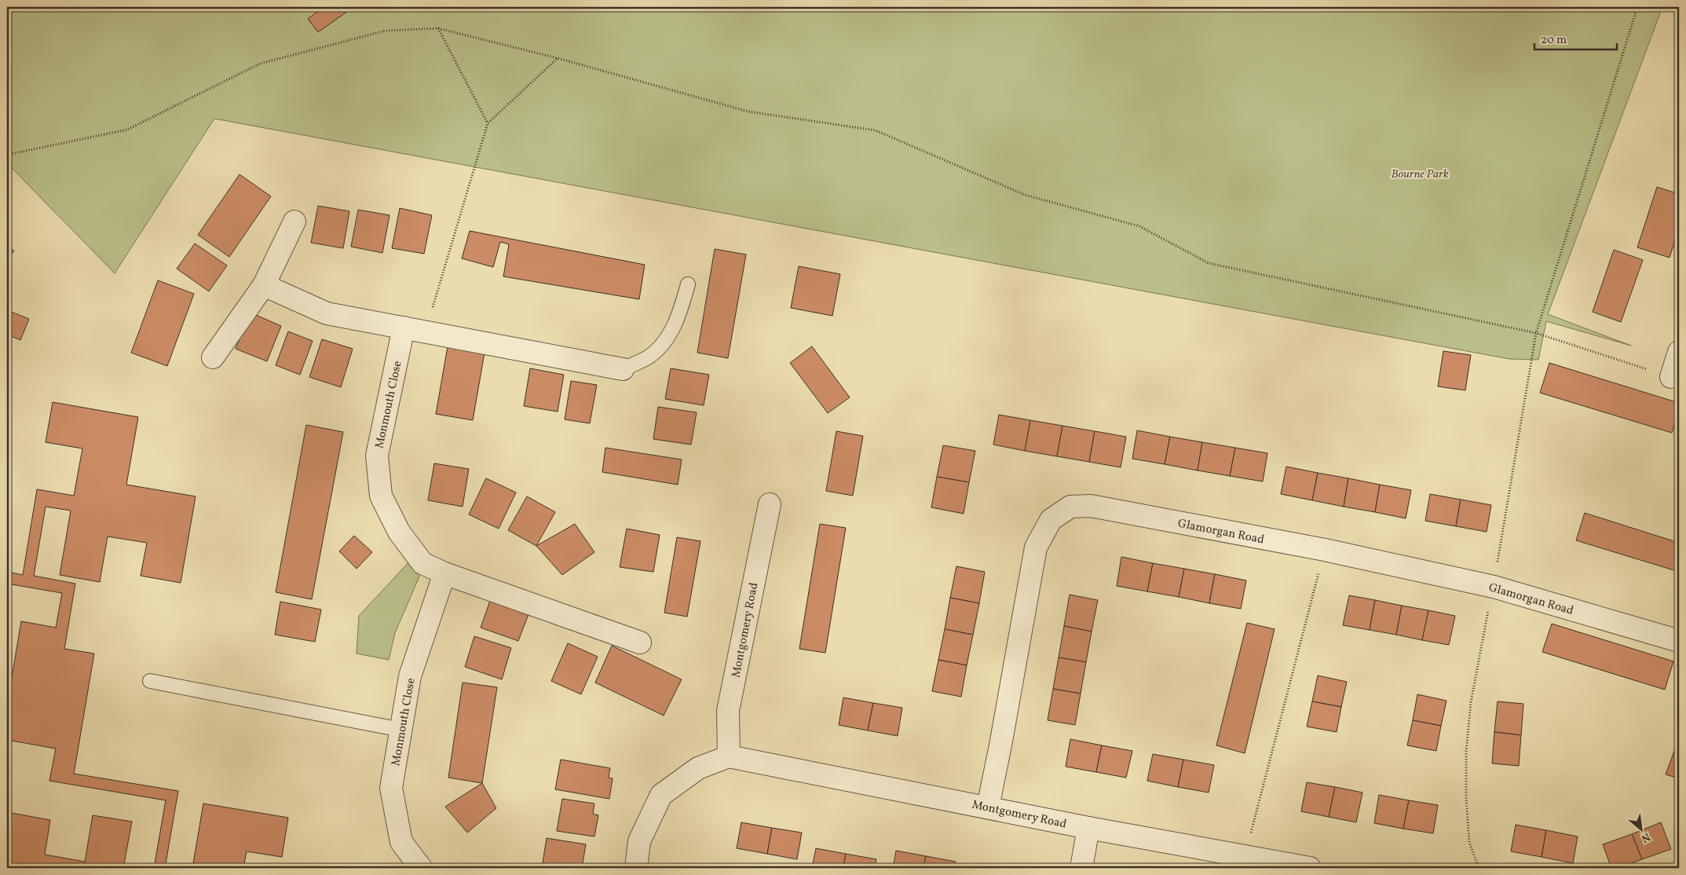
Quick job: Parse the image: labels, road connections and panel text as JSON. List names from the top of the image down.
{
  "streets": {
    "street": ["Monmouth Close", "Glamorgan Road", "Montgomery Road"]
  },
  "crossings": [
    ["Glamorgan Road", "Montgomery Road"]
  ],
  "parks": ["Bourne Park"],
  "scale_bar": "20 m",
  "north": "bottom right"
}
